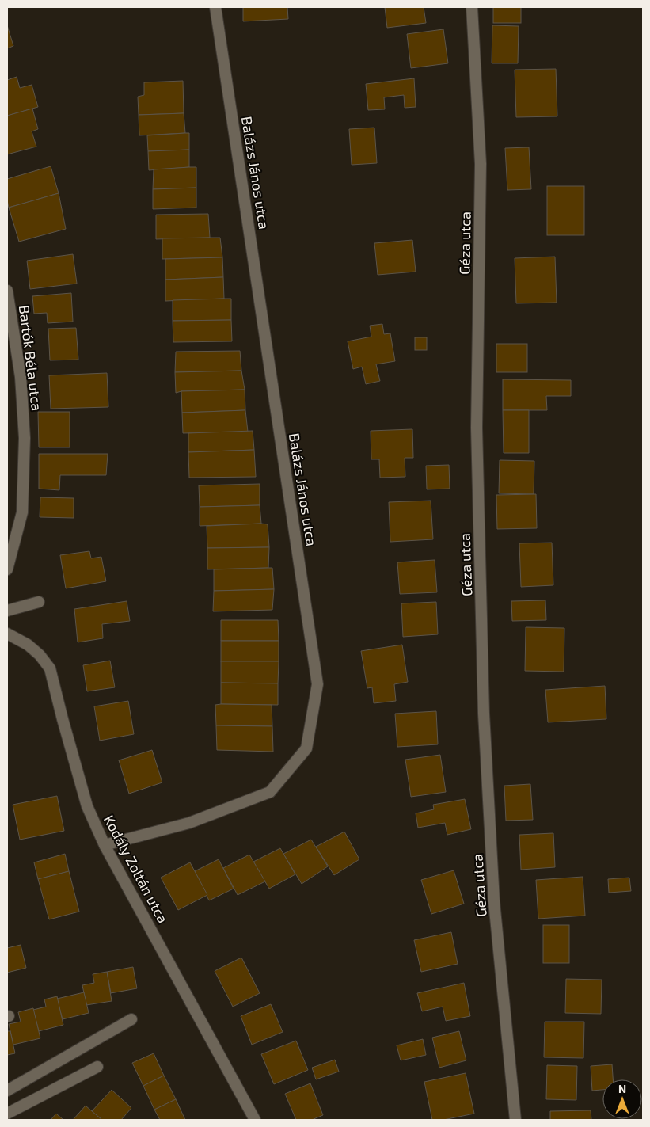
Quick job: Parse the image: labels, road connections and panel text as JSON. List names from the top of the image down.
{
  "streets": {
    "street": [
      "Balázs János utca",
      "Géza utca",
      "Bartók Béla utca",
      "Kodály Zoltán utca"
    ]
  },
  "crossings": [
    ["Balázs János utca", "Kodály Zoltán utca"]
  ],
  "north": "top"
}
